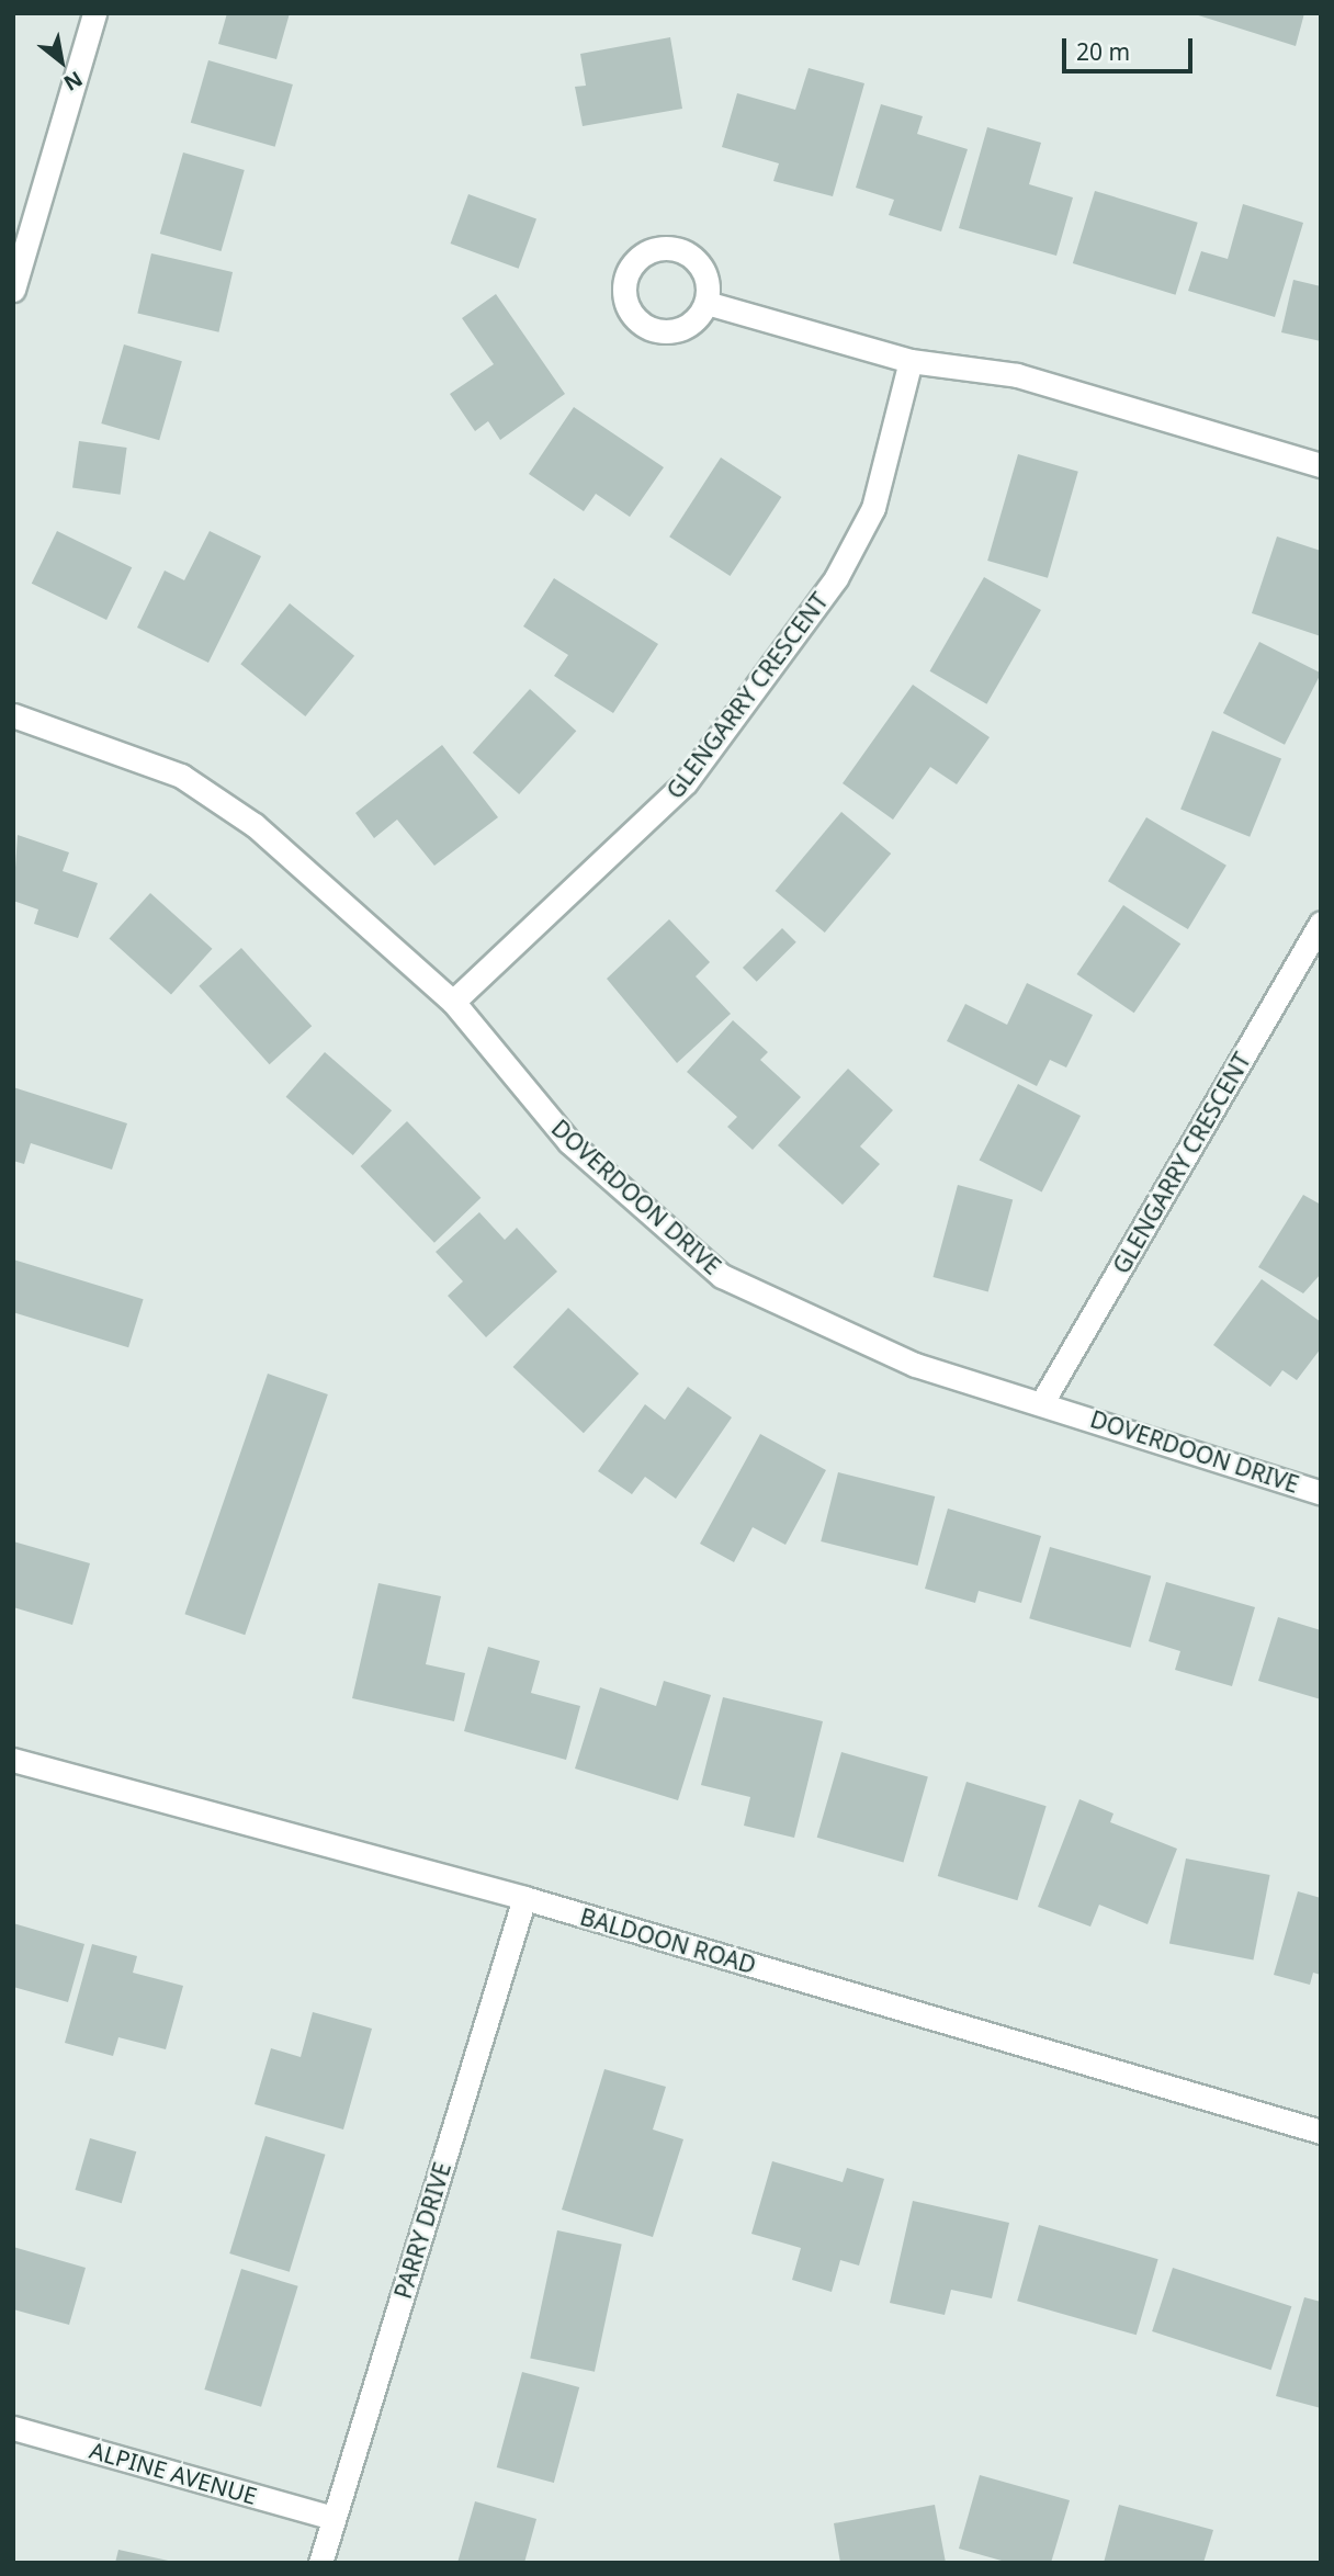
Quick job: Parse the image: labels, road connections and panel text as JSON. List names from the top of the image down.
{
  "streets": {
    "street": [
      "GLENGARRY CRESCENT",
      "DOVERDOON DRIVE",
      "BALDOON ROAD",
      "PARRY DRIVE",
      "ALPINE AVENUE"
    ]
  },
  "crossings": [
    ["GLENGARRY CRESCENT", "DOVERDOON DRIVE"],
    ["BALDOON ROAD", "PARRY DRIVE"],
    ["PARRY DRIVE", "ALPINE AVENUE"]
  ],
  "scale_bar": "20 m",
  "north": "bottom right"
}
